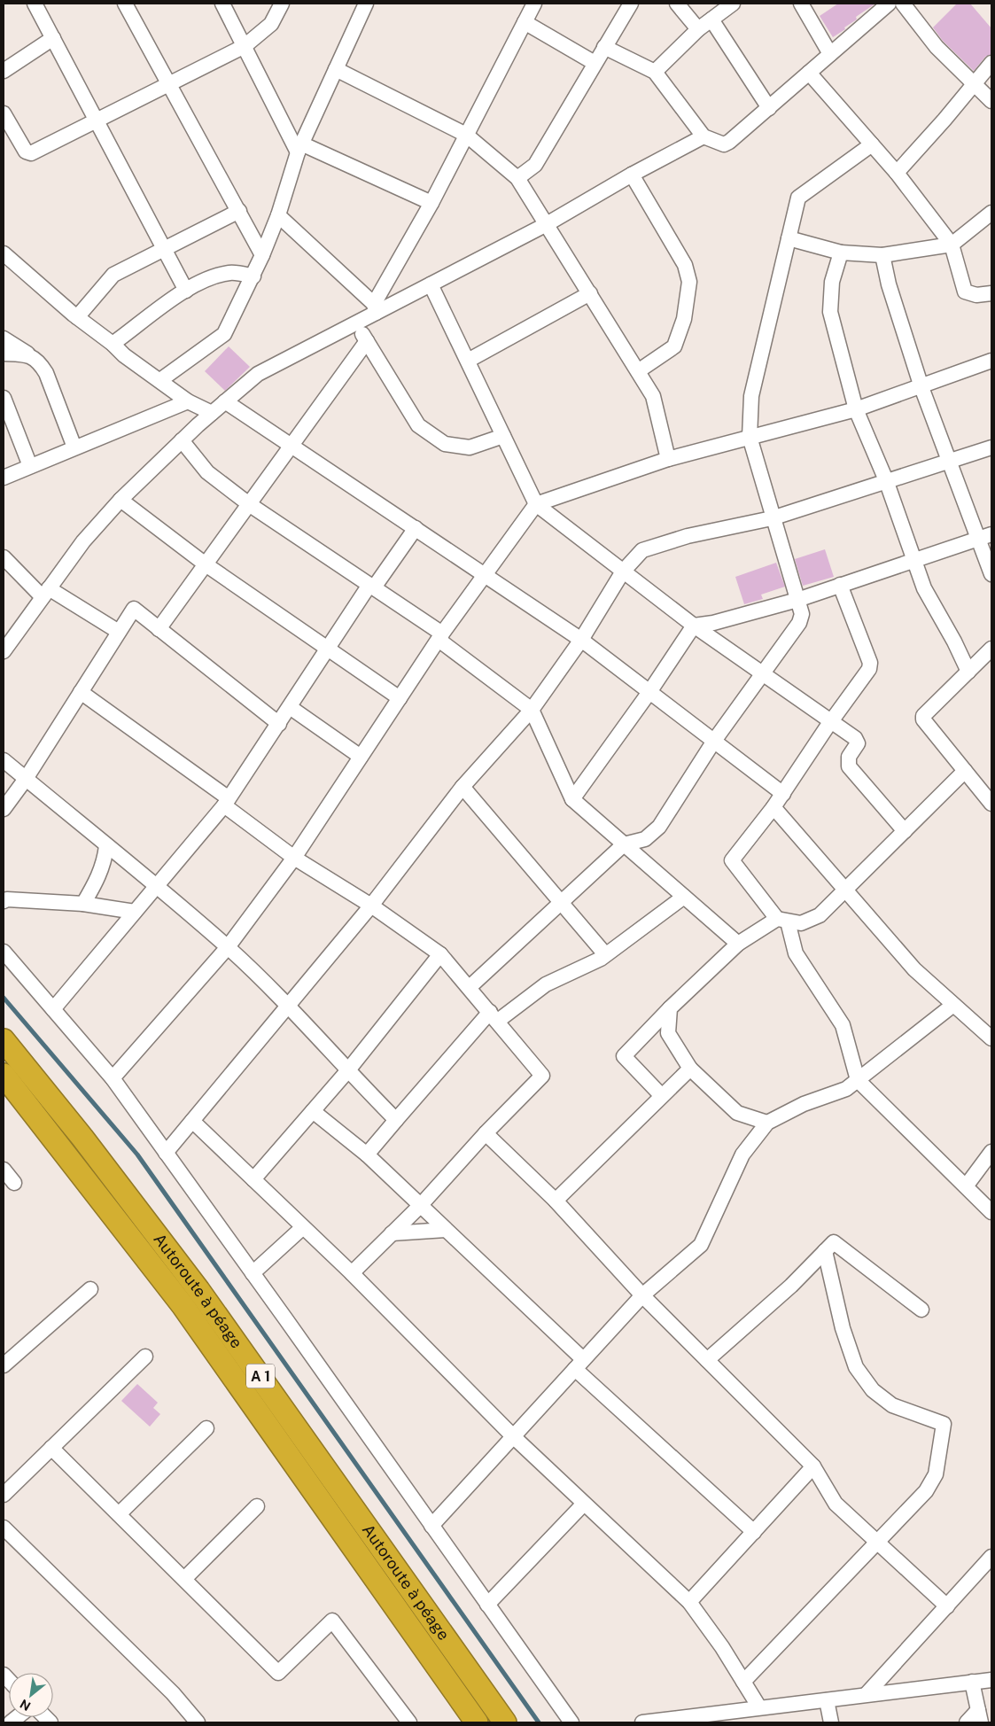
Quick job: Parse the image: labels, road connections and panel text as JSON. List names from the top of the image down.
{
  "streets": {
    "highway": ["Autoroute à péage", "A 1"]
  },
  "north": "bottom left"
}
